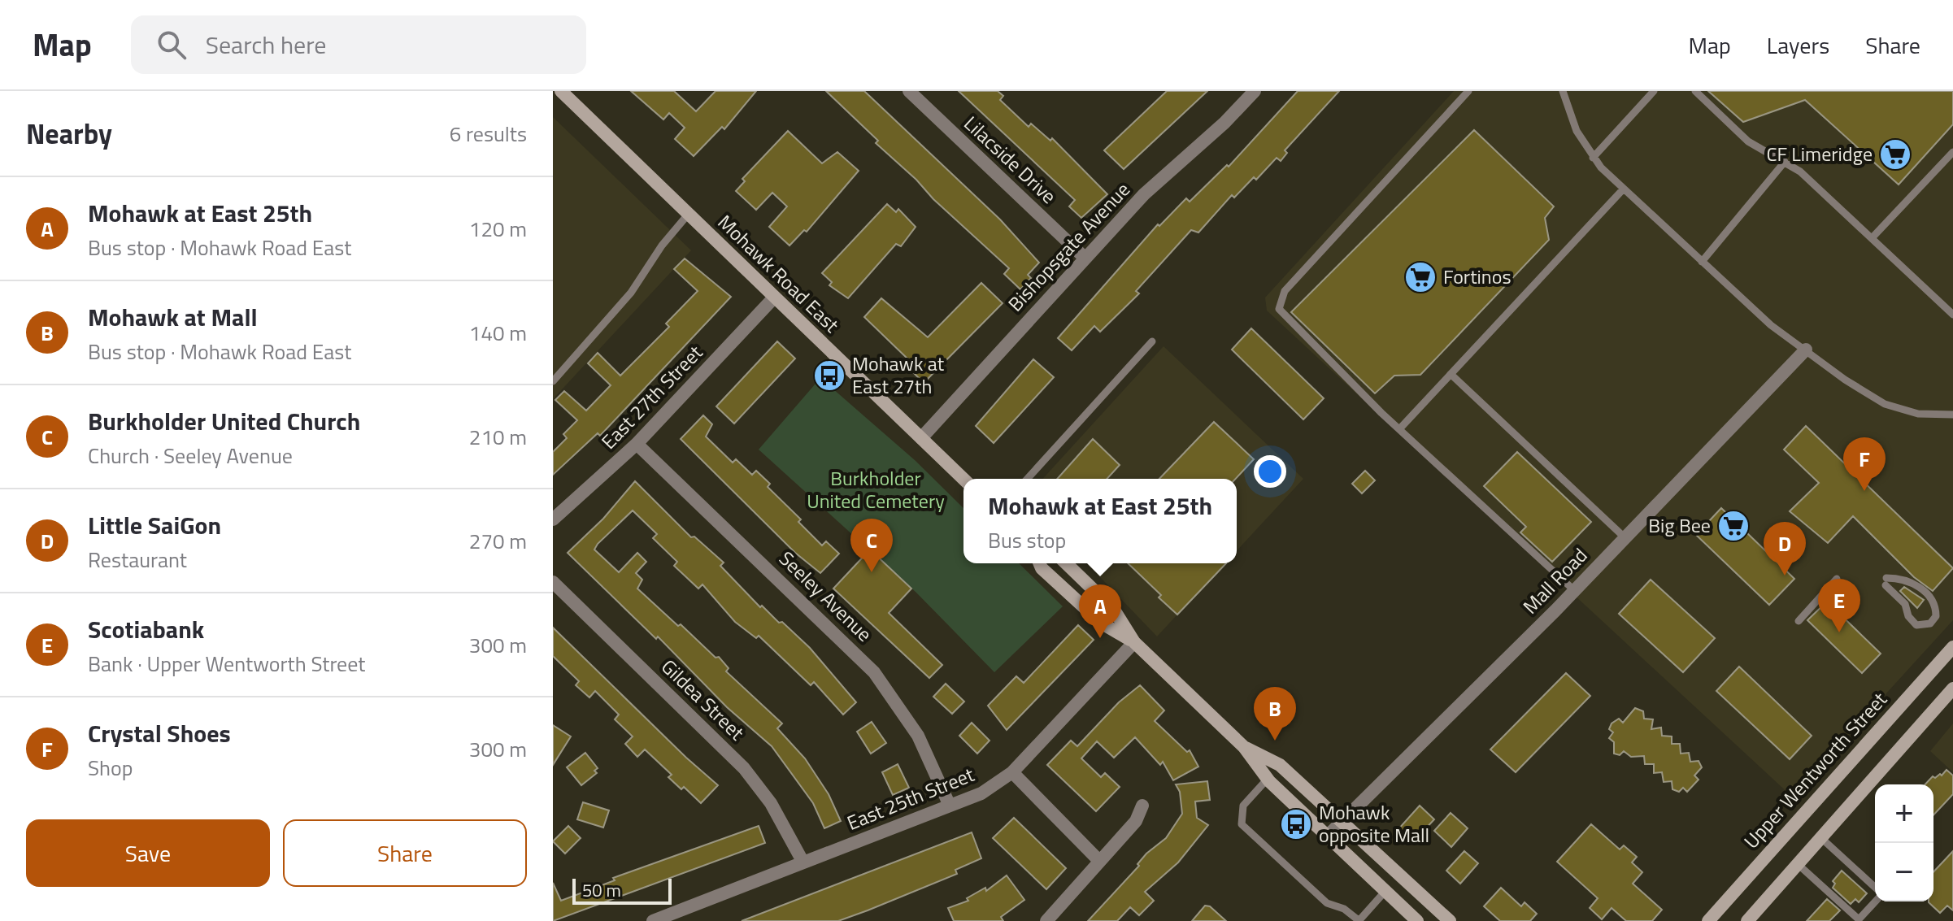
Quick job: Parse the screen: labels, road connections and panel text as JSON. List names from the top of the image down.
{
  "streets": {
    "main road": ["Mohawk Road East", "Upper Wentworth Street"],
    "street": [
      "Lilacside Drive",
      "Bishopsgate Avenue",
      "East 27th Street",
      "Mall Road",
      "Seeley Avenue",
      "Gildea Street",
      "East 25th Street"
    ]
  },
  "crossings": [
    ["Lilacside Drive", "Bishopsgate Avenue"],
    ["Bishopsgate Avenue", "Mohawk Road East"],
    ["Mohawk Road East", "East 27th Street"],
    ["East 27th Street", "Seeley Avenue"],
    ["Seeley Avenue", "East 25th Street"],
    ["Gildea Street", "East 25th Street"]
  ],
  "parks": ["Burkholder United Cemetery"],
  "places": {
    "supermarket": ["CF Limeridge", "Fortinos", "Big Bee"],
    "bus stop": ["Mohawk at East 27th", "Mohawk opposite Mall"]
  },
  "scale_bar": "50 m",
  "page": {
    "header": "Map",
    "search": "Search here",
    "nav": ["Map", "Layers", "Share"],
    "heading": ["Nearby", "6 results"],
    "list": [
      {
        "mark": "A",
        "name": "Mohawk at East 25th",
        "note": "Bus stop · Mohawk Road East",
        "value": "120 m"
      },
      {
        "mark": "B",
        "name": "Mohawk at Mall",
        "note": "Bus stop · Mohawk Road East",
        "value": "140 m"
      },
      {
        "mark": "C",
        "name": "Burkholder United Church",
        "note": "Church · Seeley Avenue",
        "value": "210 m"
      },
      {
        "mark": "D",
        "name": "Little SaiGon",
        "note": "Restaurant",
        "value": "270 m"
      },
      {
        "mark": "E",
        "name": "Scotiabank",
        "note": "Bank · Upper Wentworth Street",
        "value": "300 m"
      },
      {
        "mark": "F",
        "name": "Crystal Shoes",
        "note": "Shop",
        "value": "300 m"
      }
    ],
    "pins": [
      "F",
      "C",
      "D",
      "E",
      "A",
      "B"
    ],
    "popup": ["Mohawk at East 25th", "Bus stop"],
    "map_buttons": ["+", "−"],
    "buttons": ["Save", "Share"],
    "scale": "50 m"
  }
}
